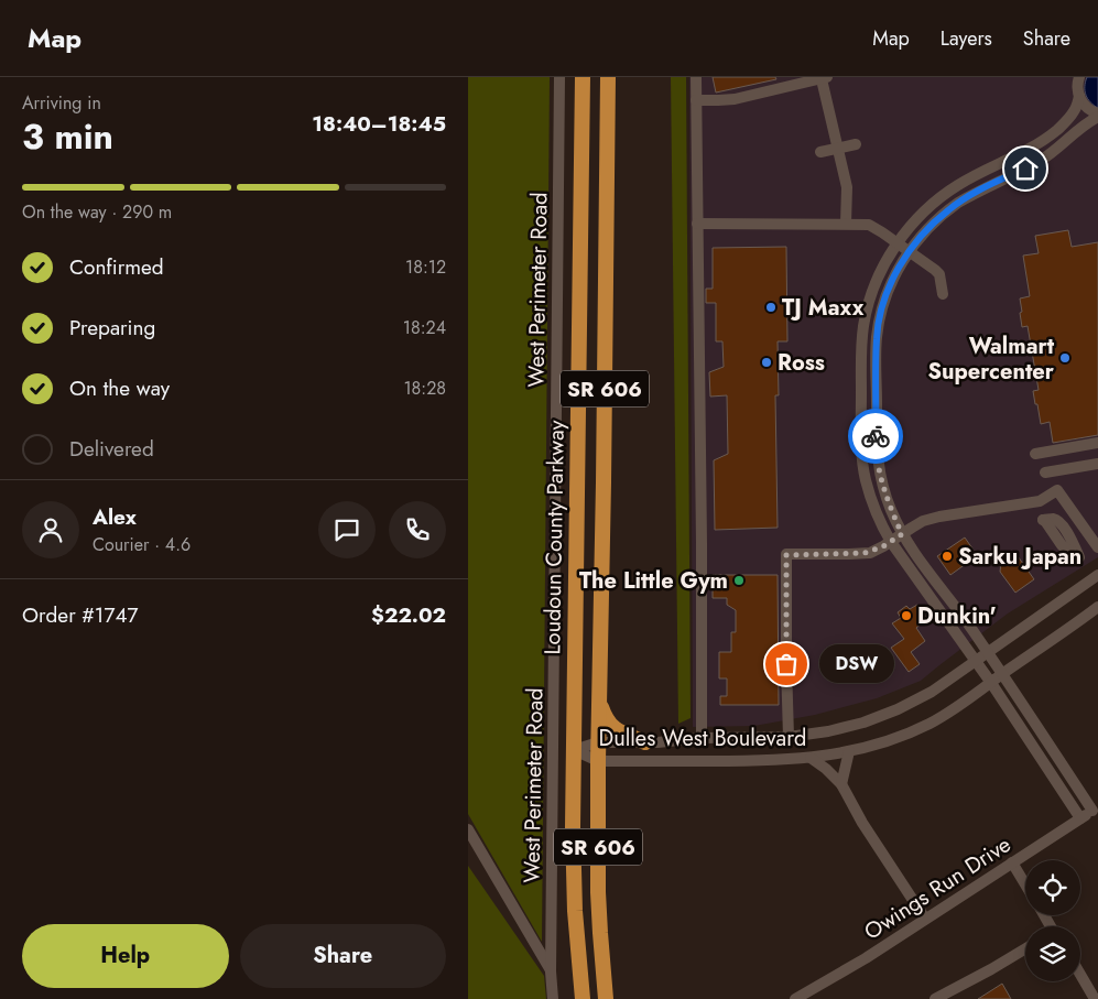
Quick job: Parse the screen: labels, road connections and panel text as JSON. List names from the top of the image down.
{
  "streets": {
    "main road": ["SR 606", "Loudoun County Parkway"],
    "street": ["West Perimeter Road", "Dulles West Boulevard", "Owings Run Drive"]
  },
  "crossings": [
    ["SR 606", "Dulles West Boulevard"],
    ["Loudoun County Parkway", "Dulles West Boulevard"]
  ],
  "places": [
    "TJ Maxx",
    "Walmart Supercenter",
    "Ross",
    "Sarku Japan",
    "The Little Gym",
    "Dunkin'",
    "DSW"
  ],
  "page": {
    "header": "Map",
    "nav": ["Map", "Layers", "Share"],
    "heading": ["3 min", "Arriving in", "18:40–18:45"],
    "panel": [
      "Alex",
      "Courier · 4.6",
      "Order #1747",
      "$22.02"
    ],
    "bar": "On the way · 290 m",
    "list": [
      ["Confirmed", "18:12"],
      ["Preparing", "18:24"],
      ["On the way", "18:28"],
      "Delivered"
    ],
    "bubble": "DSW",
    "buttons": ["Help", "Share"]
  }
}
